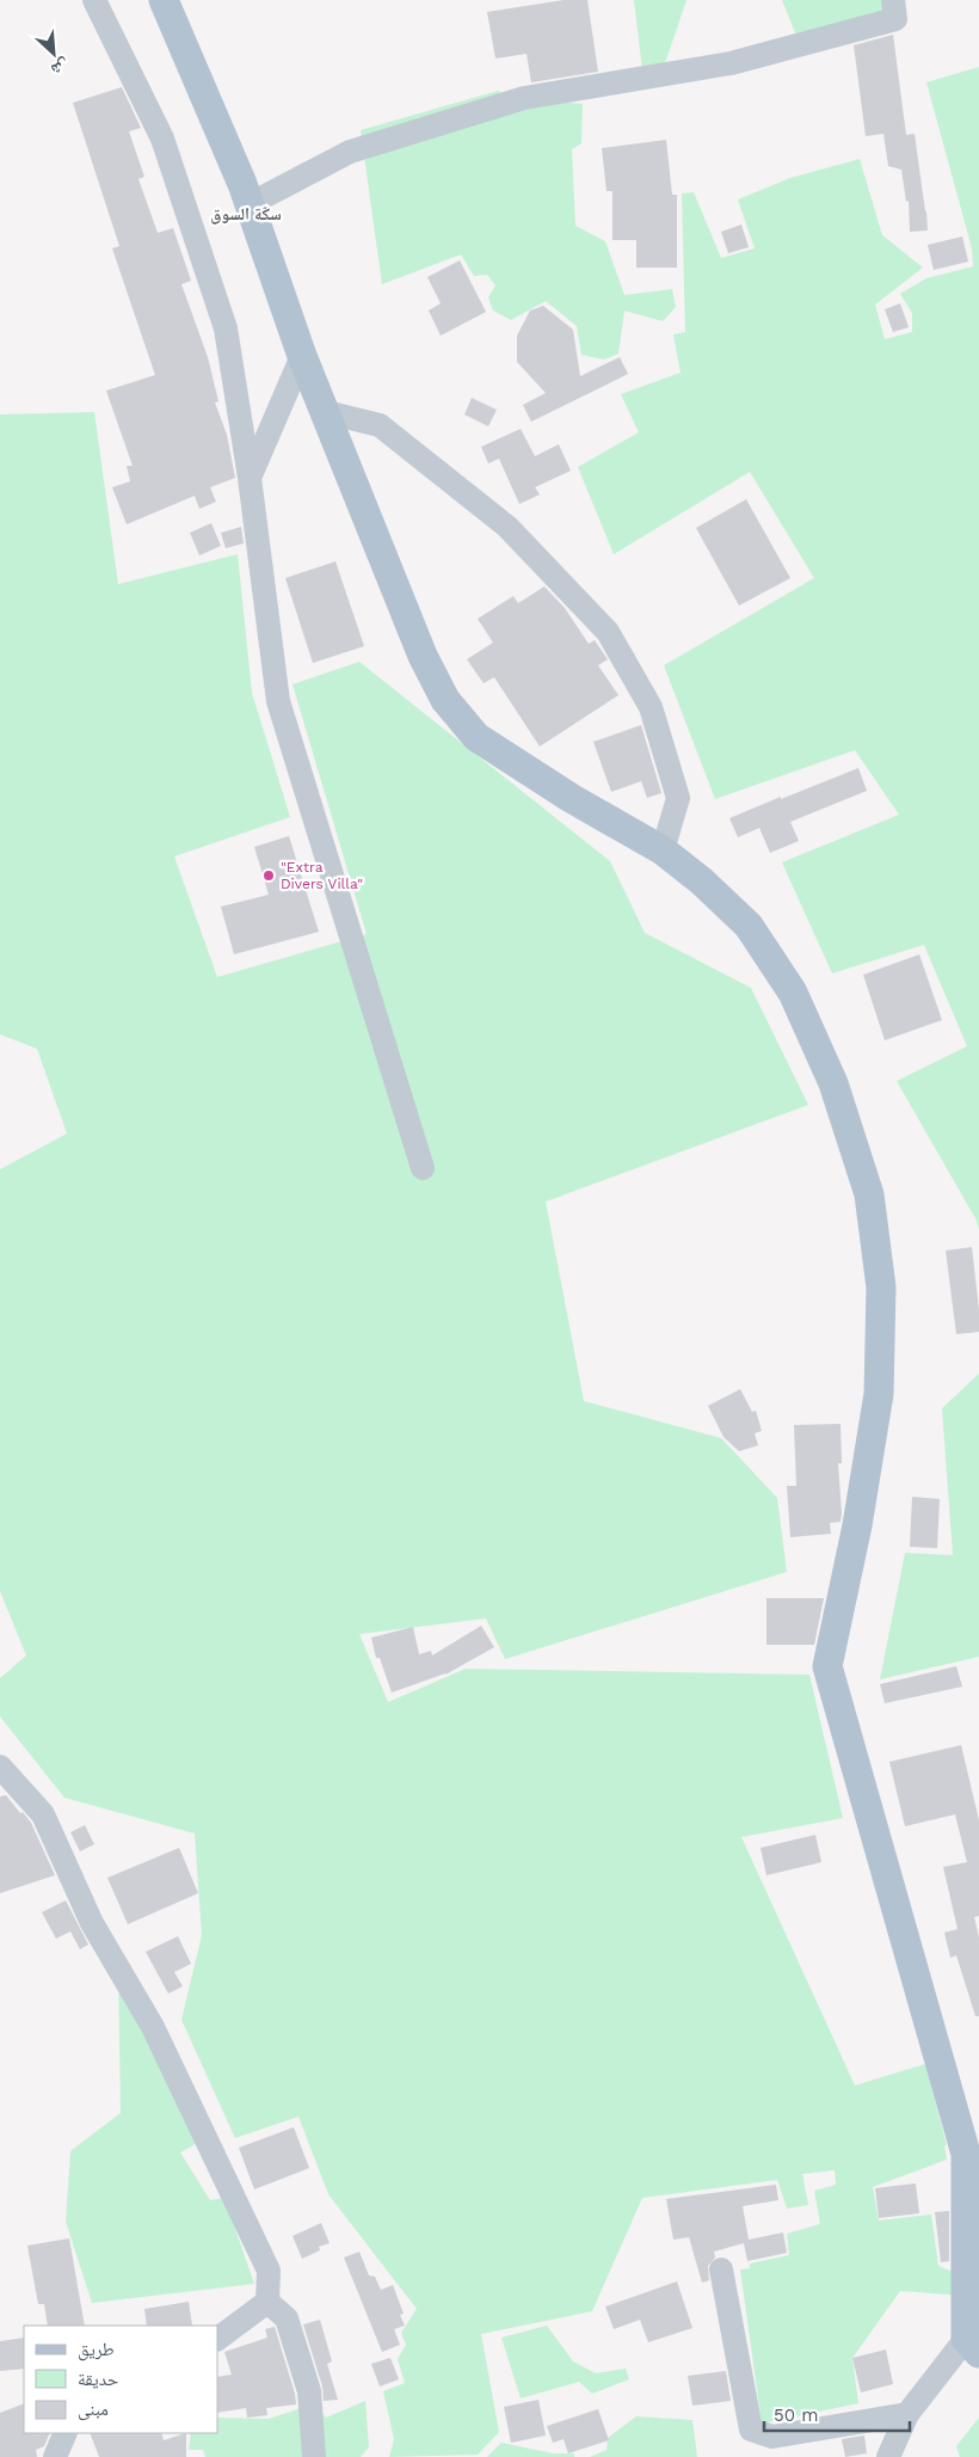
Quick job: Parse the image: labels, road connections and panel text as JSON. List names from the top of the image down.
{
  "districts": ["سكّة السوق"],
  "places": ["\"Extra Divers Villa\""],
  "legend": ["طريق", "حديقة", "مبنى"],
  "scale_bar": "50 m",
  "north": "bottom right"
}
